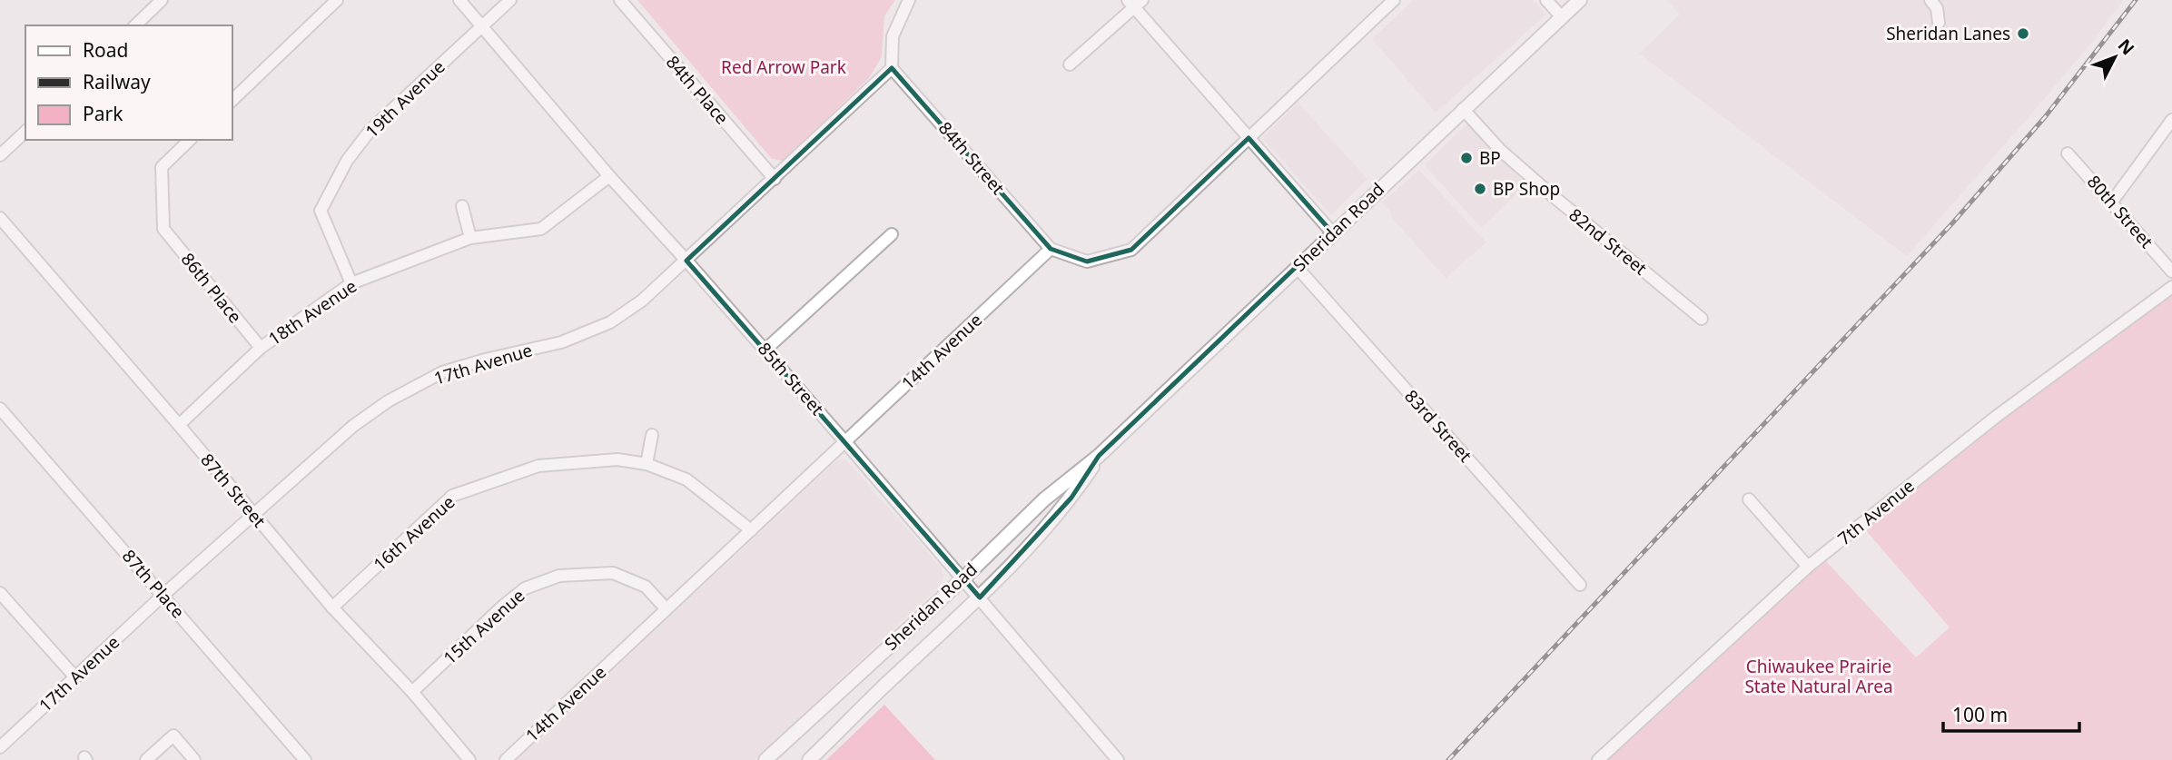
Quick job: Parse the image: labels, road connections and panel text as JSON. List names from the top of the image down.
{
  "streets": {
    "main road": ["Sheridan Road"],
    "street": [
      "84th Place",
      "19th Avenue",
      "84th Street",
      "80th Street",
      "82nd Street",
      "86th Place",
      "18th Avenue",
      "14th Avenue",
      "17th Avenue",
      "85th Street",
      "83rd Street",
      "87th Street",
      "7th Avenue",
      "16th Avenue",
      "87th Place",
      "15th Avenue"
    ]
  },
  "crossings": [
    ["84th Place", "17th Avenue"],
    ["19th Avenue", "18th Avenue"],
    ["19th Avenue", "85th Street"],
    ["84th Street", "14th Avenue"],
    ["84th Street", "17th Avenue"],
    ["Sheridan Road", "82nd Street"],
    ["Sheridan Road", "85th Street"],
    ["Sheridan Road", "83rd Street"],
    ["86th Place", "18th Avenue"],
    ["18th Avenue", "85th Street"],
    ["18th Avenue", "87th Street"],
    ["14th Avenue", "85th Street"],
    ["14th Avenue", "16th Avenue"],
    ["14th Avenue", "15th Avenue"],
    ["17th Avenue", "85th Street"],
    ["17th Avenue", "87th Street"],
    ["17th Avenue", "87th Place"],
    ["87th Street", "16th Avenue"],
    ["87th Street", "15th Avenue"]
  ],
  "parks": ["Red Arrow Park", "Chiwaukee Prairie State Natural Area"],
  "places": ["Sheridan Lanes", "BP", "BP Shop"],
  "legend": ["Road", "Railway", "Park"],
  "scale_bar": "100 m",
  "north": "top right"
}
